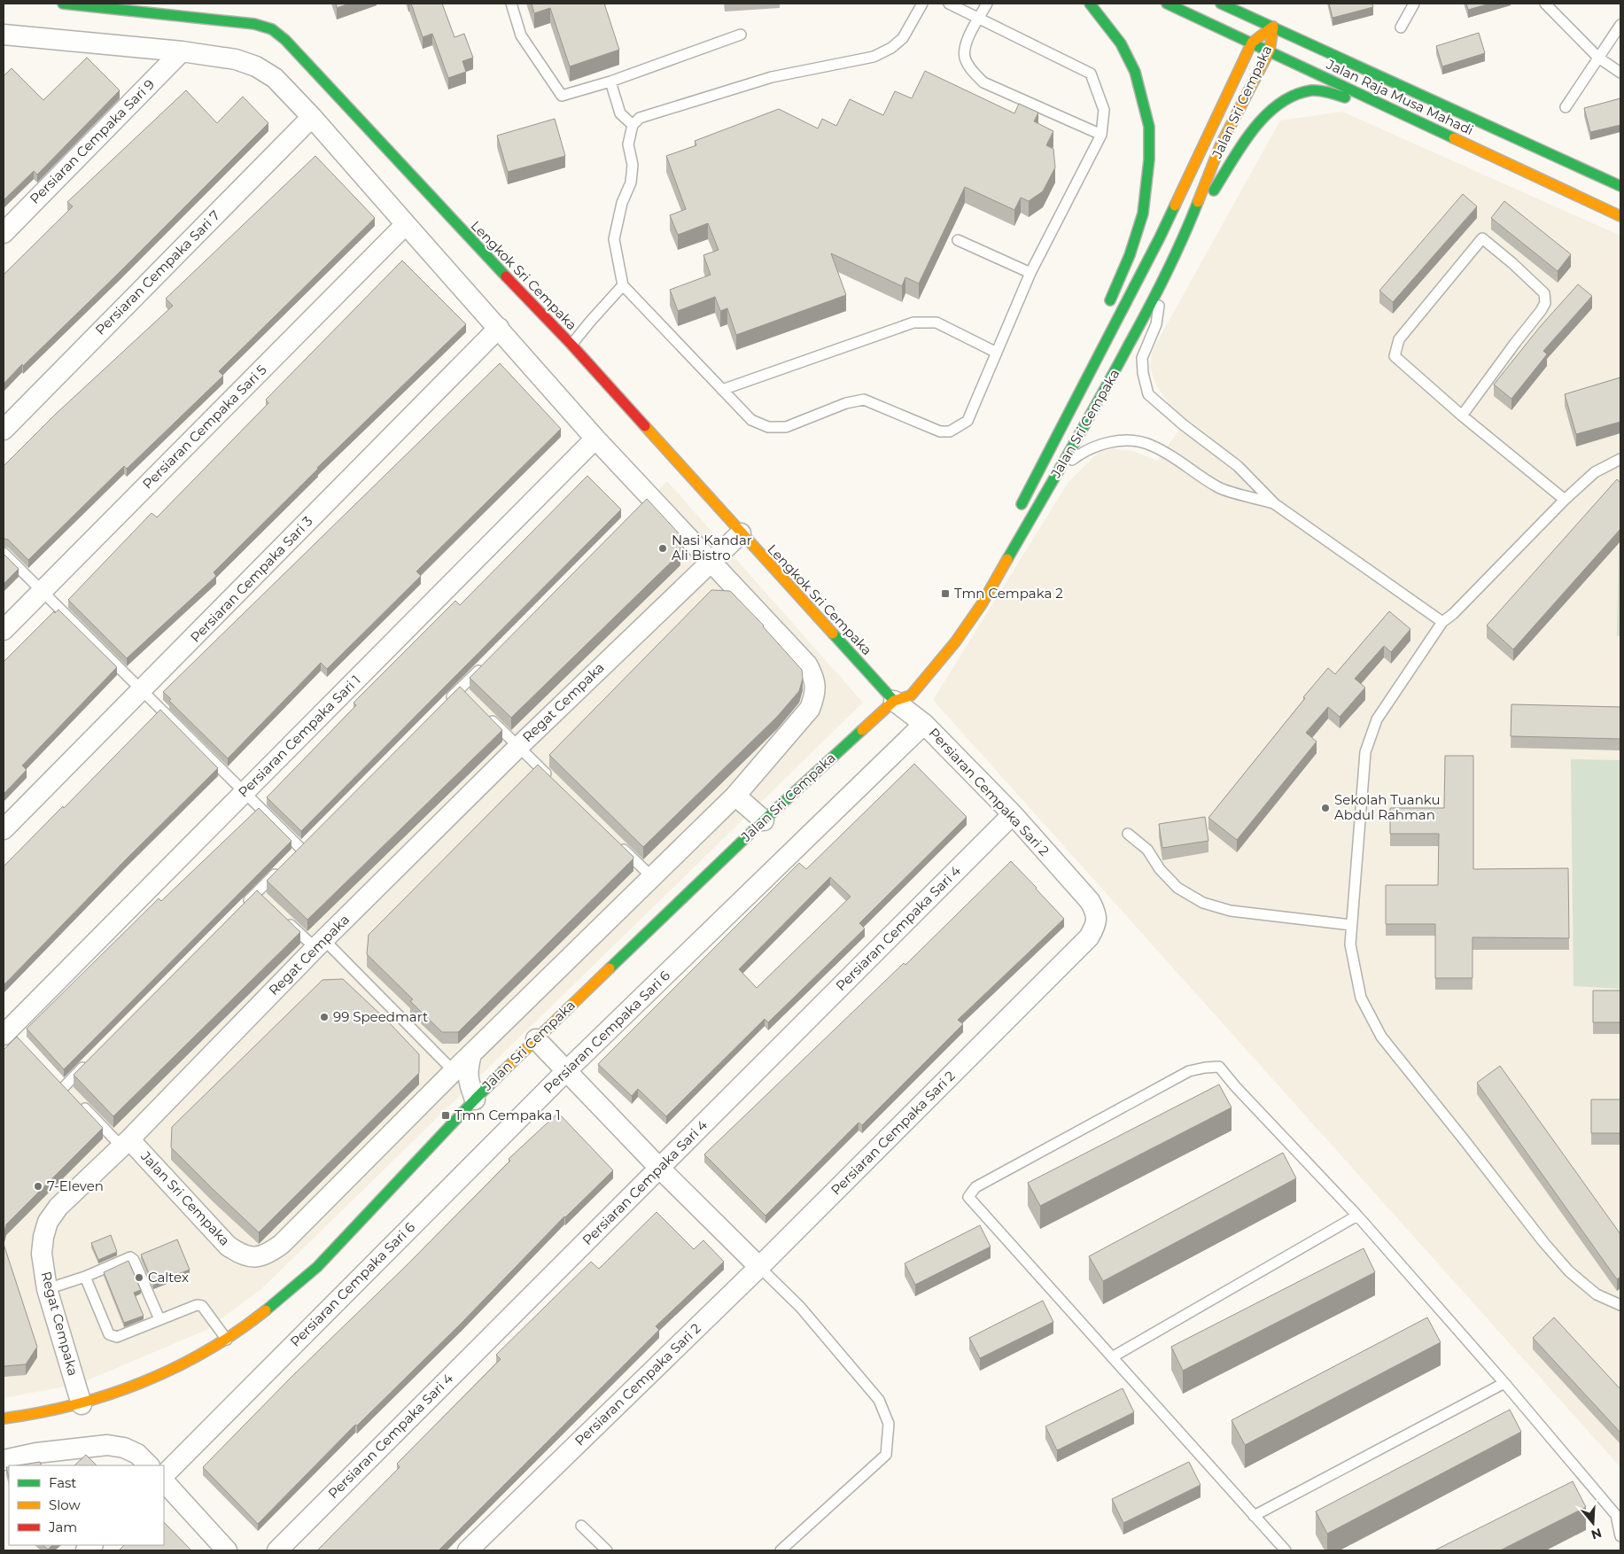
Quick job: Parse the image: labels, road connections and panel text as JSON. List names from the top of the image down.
{
  "streets": {
    "street": [
      "Jalan Raja Musa Mahadi",
      "Jalan Sri Cempaka",
      "Persiaran Cempaka Sari 9",
      "Persiaran Cempaka Sari 7",
      "Lengkok Sri Cempaka",
      "Persiaran Cempaka Sari 5",
      "Persiaran Cempaka Sari 3",
      "Regat Cempaka",
      "Persiaran Cempaka Sari 1",
      "Persiaran Cempaka Sari 2",
      "Persiaran Cempaka Sari 4",
      "Persiaran Cempaka Sari 6"
    ]
  },
  "crossings": [
    ["Jalan Raja Musa Mahadi", "Jalan Sri Cempaka"],
    ["Jalan Sri Cempaka", "Persiaran Cempaka Sari 9"],
    ["Jalan Sri Cempaka", "Persiaran Cempaka Sari 7"],
    ["Jalan Sri Cempaka", "Lengkok Sri Cempaka"],
    ["Jalan Sri Cempaka", "Persiaran Cempaka Sari 5"],
    ["Jalan Sri Cempaka", "Persiaran Cempaka Sari 3"],
    ["Jalan Sri Cempaka", "Regat Cempaka"],
    ["Jalan Sri Cempaka", "Persiaran Cempaka Sari 1"],
    ["Jalan Sri Cempaka", "Persiaran Cempaka Sari 2"],
    ["Lengkok Sri Cempaka", "Regat Cempaka"],
    ["Lengkok Sri Cempaka", "Persiaran Cempaka Sari 2"],
    ["Persiaran Cempaka Sari 2", "Persiaran Cempaka Sari 4"],
    ["Persiaran Cempaka Sari 2", "Persiaran Cempaka Sari 6"]
  ],
  "places": {
    "other": [
      "Nasi Kandar Ali Bistro",
      "Sekolah Tuanku Abdul Rahman",
      "99 Speedmart",
      "7-Eleven",
      "Caltex"
    ],
    "transit": ["Tmn Cempaka 2", "Tmn Cempaka 1"]
  },
  "legend": ["Fast", "Slow", "Jam"],
  "north": "bottom"
}
